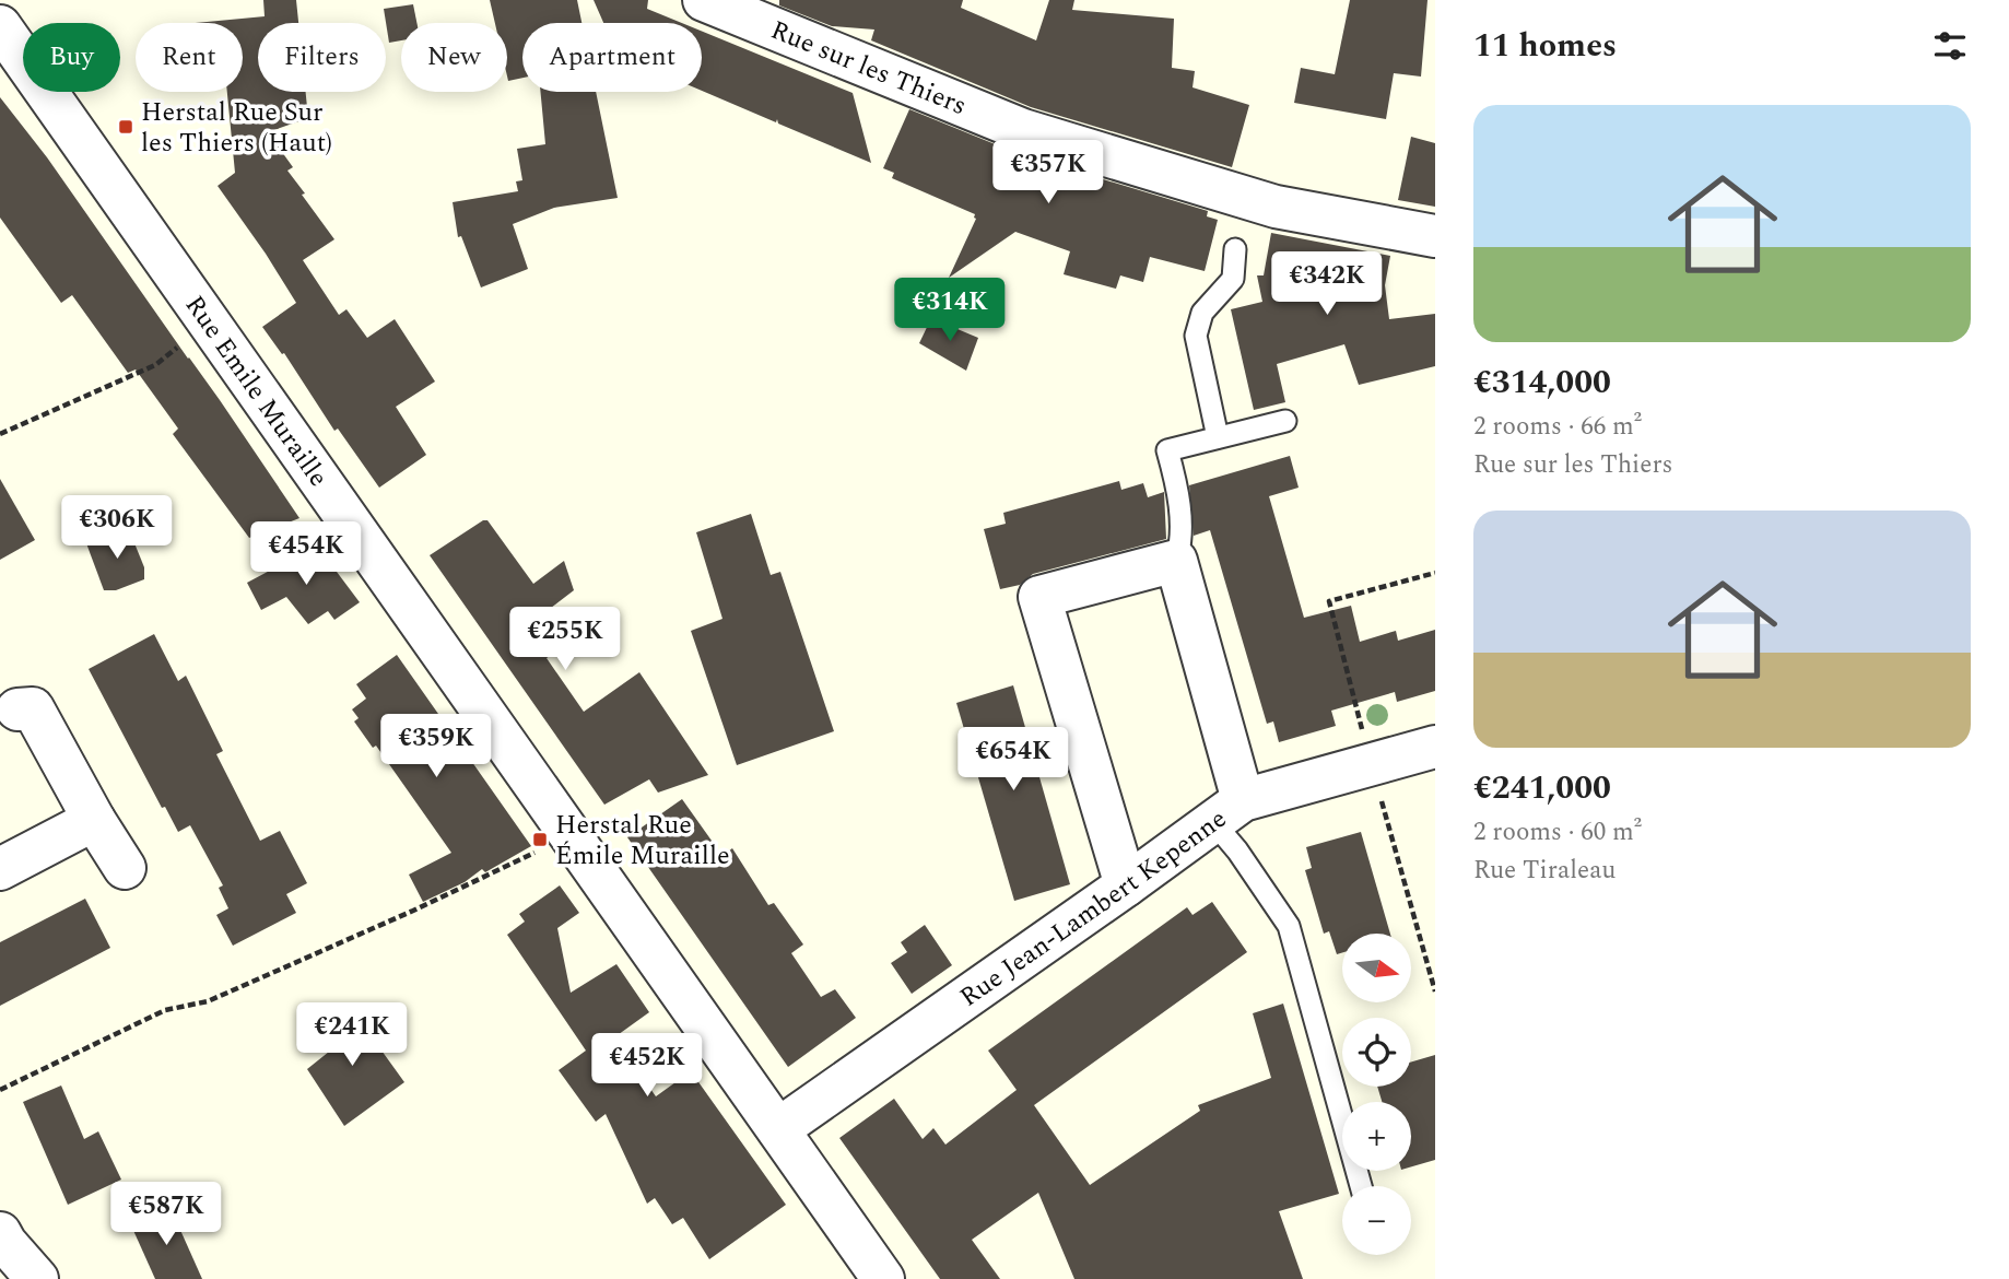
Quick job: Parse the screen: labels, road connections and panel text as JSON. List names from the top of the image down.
{
  "streets": {
    "street": ["Rue sur les Thiers", "Rue Emile Muraille", "Rue Jean-Lambert Kepenne"]
  },
  "crossings": [
    ["Rue Emile Muraille", "Rue Jean-Lambert Kepenne"]
  ],
  "places": {
    "transit": ["Herstal Rue Sur les Thiers (Haut)", "Herstal Rue Émile Muraille"]
  },
  "north": "right",
  "page": {
    "heading": "11 homes",
    "chip": [
      "Buy",
      "Rent",
      "Filters",
      "New",
      "Apartment"
    ],
    "list": [
      {
        "name": "€314,000",
        "note": "2 rooms · 66 m² · Rue sur les Thiers"
      },
      {
        "name": "€241,000",
        "note": "2 rooms · 60 m² · Rue Tiraleau"
      }
    ],
    "price": [
      "€357K",
      "€342K",
      "€314K",
      "€306K",
      "€454K",
      "€255K",
      "€359K",
      "€654K",
      "€241K",
      "€452K",
      "€587K"
    ],
    "map_buttons": ["+", "−"]
  }
}
